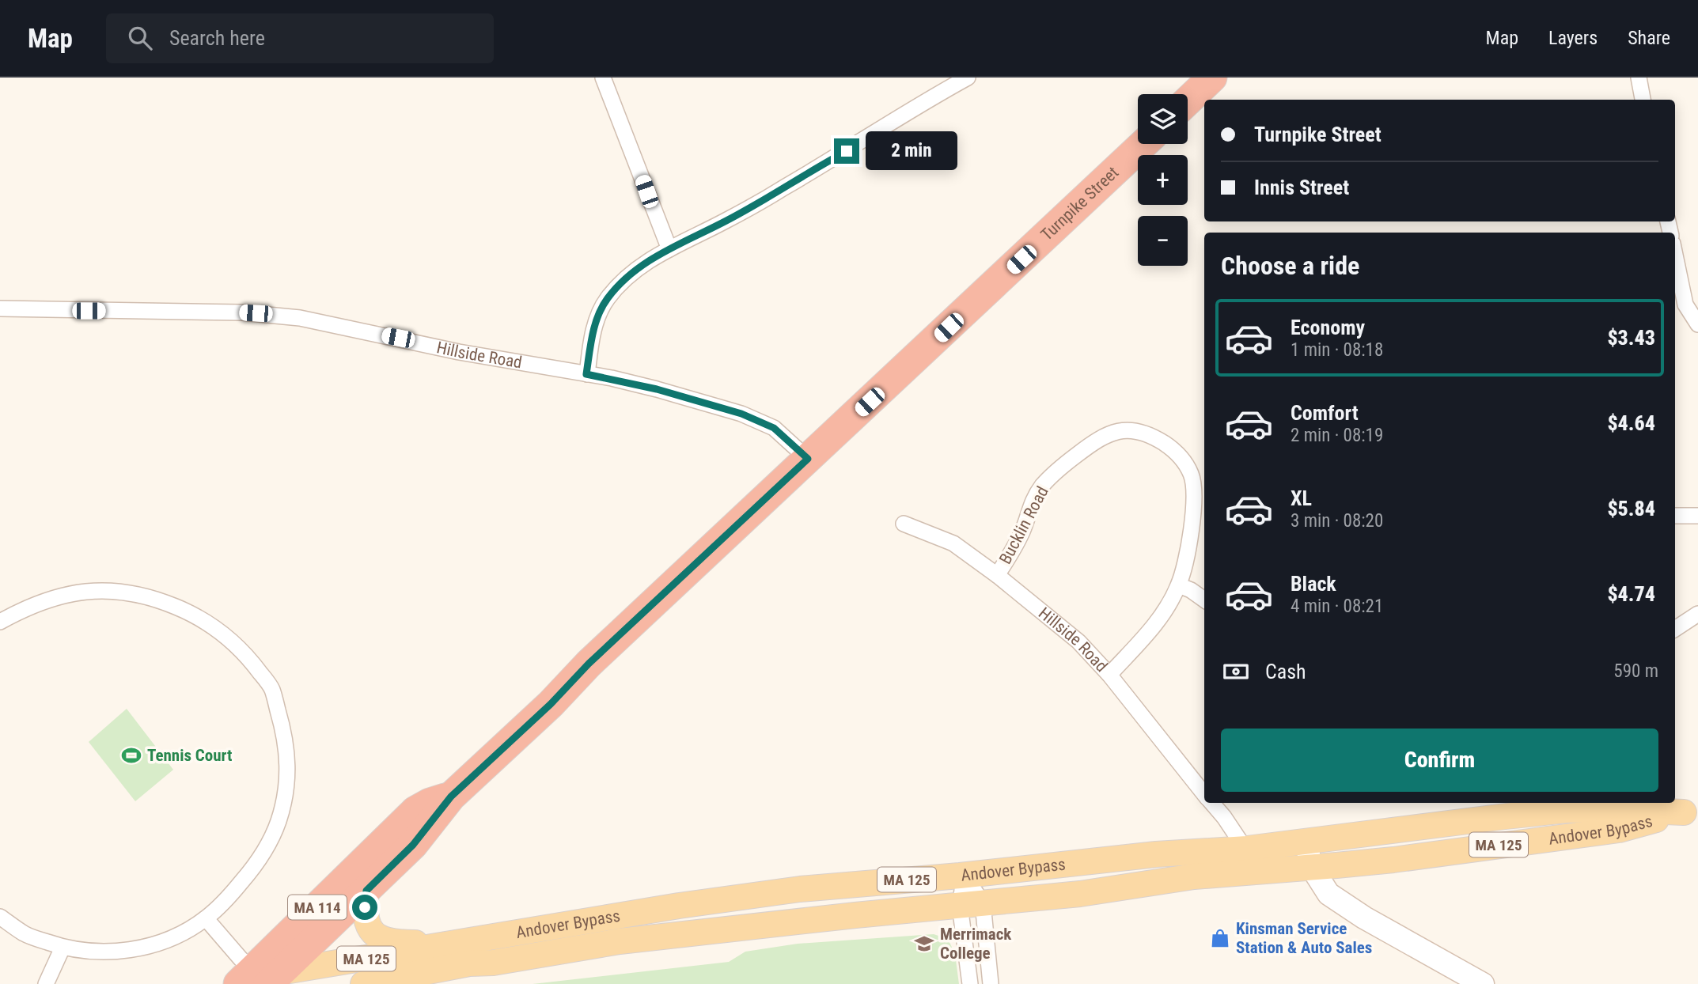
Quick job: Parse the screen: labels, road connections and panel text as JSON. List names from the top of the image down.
{
  "streets": {
    "highway": ["Turnpike Street", "MA 114"],
    "main road": ["Andover Bypass", "MA 125"],
    "street": ["Hillside Road", "Bucklin Road"]
  },
  "crossings": [
    ["Turnpike Street", "Hillside Road"],
    ["Turnpike Street", "Andover Bypass"],
    ["Hillside Road", "Bucklin Road"],
    ["Hillside Road", "Andover Bypass"],
    ["Andover Bypass", "MA 125"]
  ],
  "places": {
    "sports": ["Tennis Court"],
    "shop": ["Kinsman Service Station & Auto Sales"],
    "school or university": ["Merrimack College"]
  },
  "page": {
    "header": "Map",
    "search": "Search here",
    "nav": ["Map", "Layers", "Share"],
    "map_buttons": ["+", "−"],
    "banner": ["Turnpike Street", "Innis Street"],
    "bubble": "2 min",
    "heading": "Choose a ride",
    "list": [
      {
        "name": "Economy",
        "note": "1 min · 08:18",
        "value": "$3.43"
      },
      {
        "name": "Comfort",
        "note": "2 min · 08:19",
        "value": "$4.64"
      },
      {
        "name": "XL",
        "note": "3 min · 08:20",
        "value": "$5.84"
      },
      {
        "name": "Black",
        "note": "4 min · 08:21",
        "value": "$4.74"
      }
    ],
    "pay": ["Cash", "590 m"],
    "buttons": "Confirm"
  }
}
